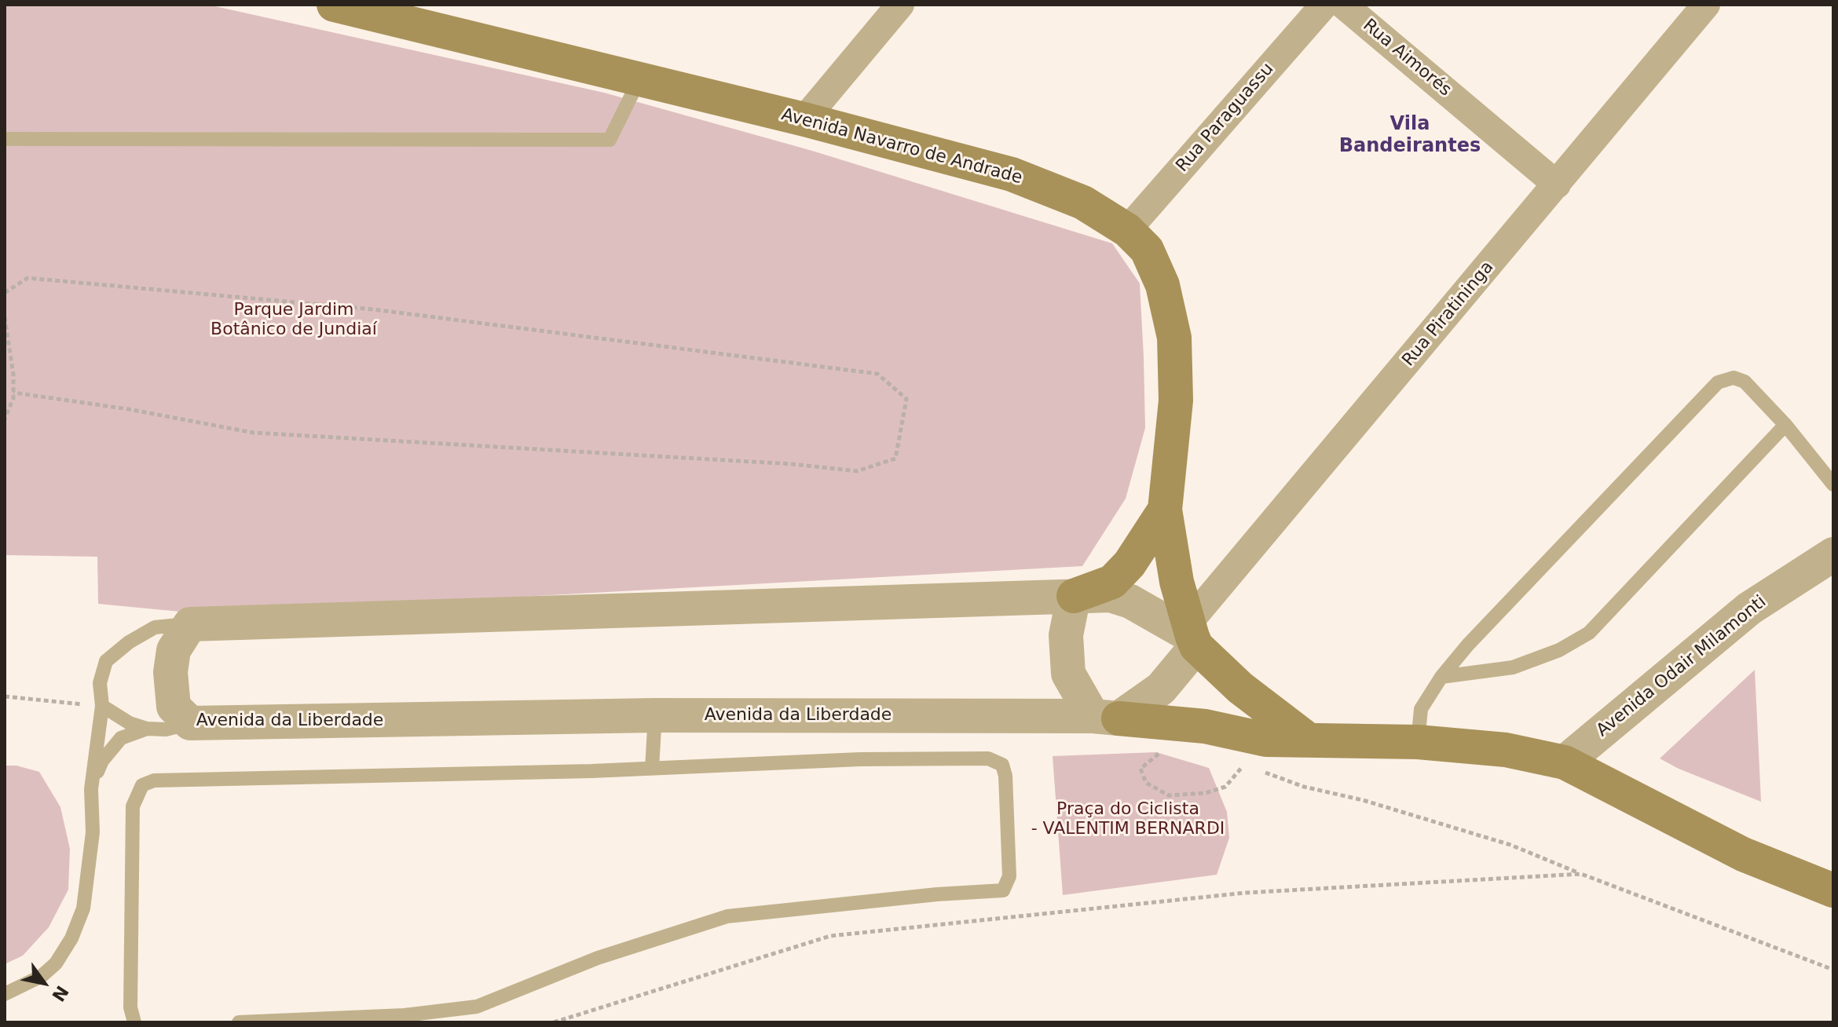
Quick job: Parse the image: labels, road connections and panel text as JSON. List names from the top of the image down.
{
  "streets": {
    "main road": ["Avenida Navarro de Andrade"],
    "street": [
      "Rua Aimorés",
      "Rua Paraguassu",
      "Rua Piratininga",
      "Avenida Odair Milamonti",
      "Avenida da Liberdade"
    ]
  },
  "crossings": [
    ["Rua Aimorés", "Rua Piratininga"],
    ["Rua Paraguassu", "Avenida Navarro de Andrade"],
    ["Avenida Navarro de Andrade", "Rua Piratininga"]
  ],
  "districts": ["Vila Bandeirantes"],
  "parks": ["Parque Jardim Botânico de Jundiaí", "Praça do Ciclista - VALENTIM BERNARDI"],
  "north": "bottom right"
}
